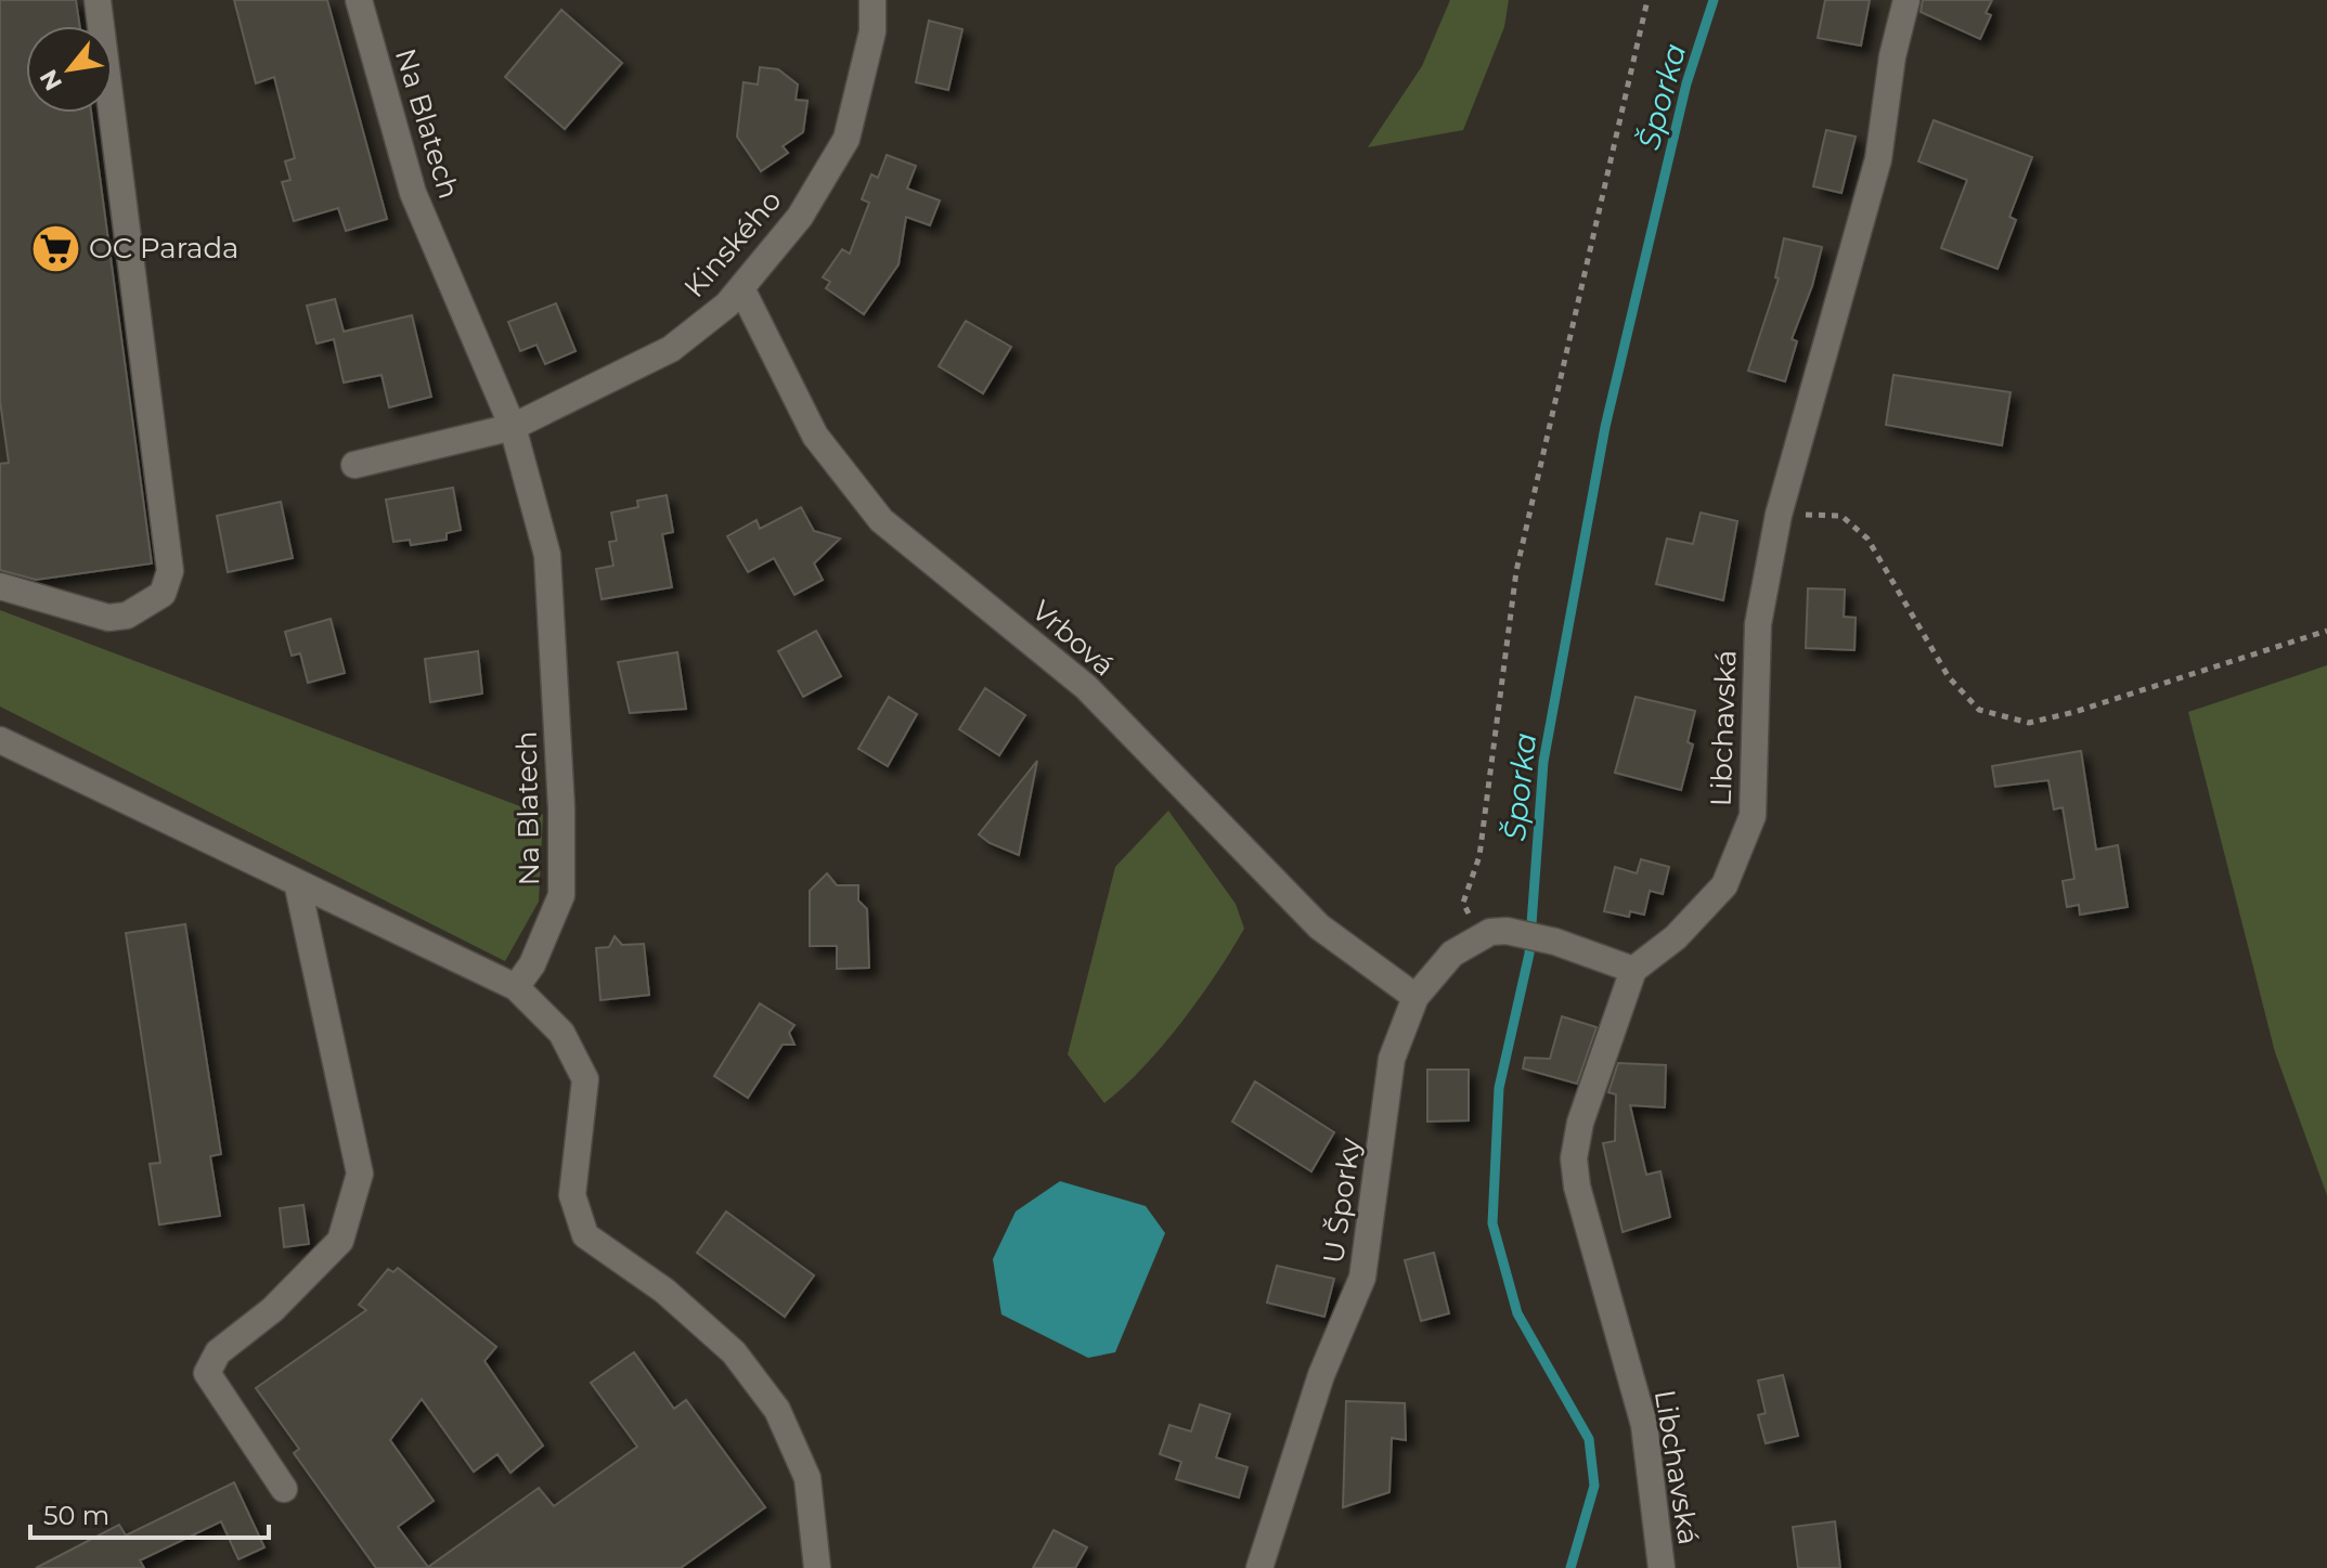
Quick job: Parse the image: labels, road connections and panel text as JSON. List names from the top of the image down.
{
  "streets": {
    "street": [
      "Na Blatech",
      "Kinského",
      "Vrbová",
      "Libchavská",
      "U Šporky"
    ]
  },
  "crossings": [
    ["Na Blatech", "Kinského"],
    ["Kinského", "Vrbová"],
    ["Vrbová", "U Šporky"]
  ],
  "water": ["Šporka"],
  "places": {
    "supermarket": ["OC Parada"]
  },
  "scale_bar": "50 m",
  "north": "bottom left"
}
